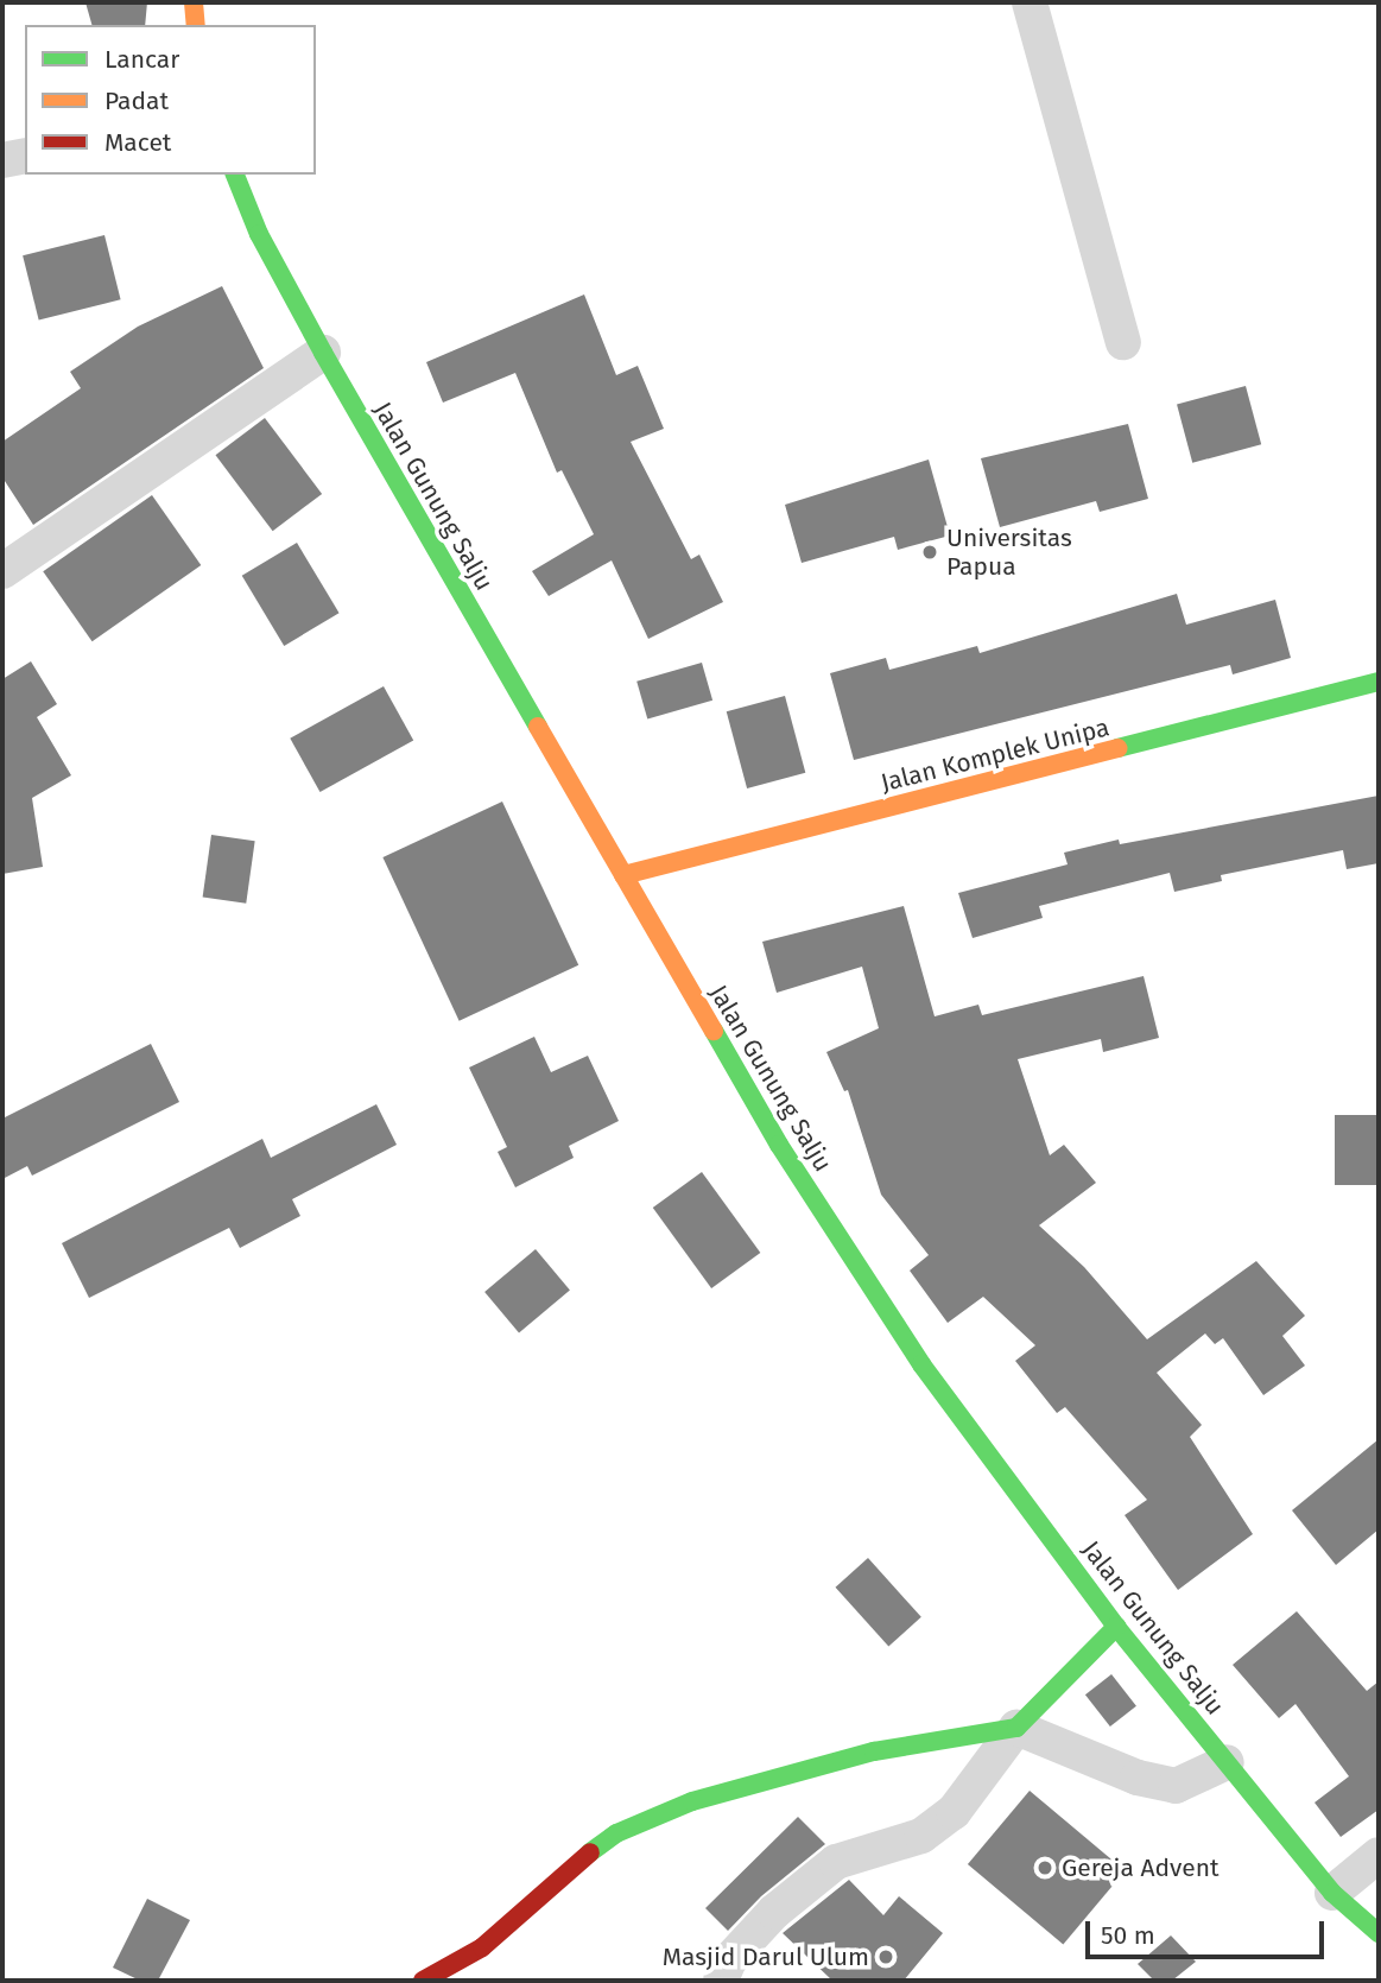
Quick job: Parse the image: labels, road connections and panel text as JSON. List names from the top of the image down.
{
  "streets": {
    "main road": ["Jalan Gunung Salju", "Jalan Komplek Unipa"]
  },
  "crossings": [
    ["Jalan Gunung Salju", "Jalan Komplek Unipa"]
  ],
  "places": ["Universitas Papua", "Gereja Advent", "Masjid Darul Ulum"],
  "legend": ["Lancar", "Padat", "Macet"],
  "scale_bar": "50 m"
}
